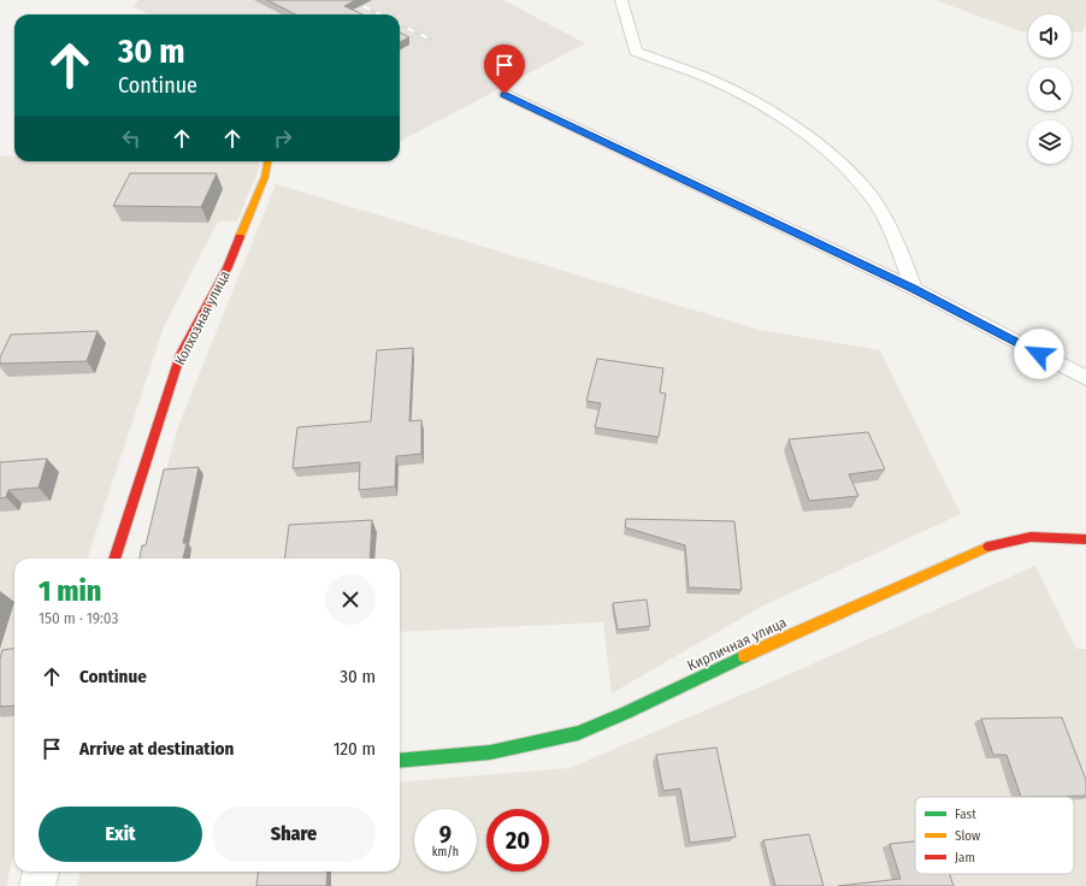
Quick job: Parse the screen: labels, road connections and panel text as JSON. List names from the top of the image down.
{
  "streets": {
    "street": ["Колхозная улица", "Кирпичная улица"]
  },
  "legend": ["Fast", "Slow", "Jam"],
  "page": {
    "turn": ["30 m", "Continue"],
    "heading": ["1 min", "150 m · 19:03"],
    "list": [
      {
        "name": "Continue",
        "value": "30 m"
      },
      {
        "name": "Arrive at destination",
        "value": "120 m"
      }
    ],
    "buttons": ["Exit", "Share"],
    "speed": "9 km/h",
    "limit": "20"
  }
}
